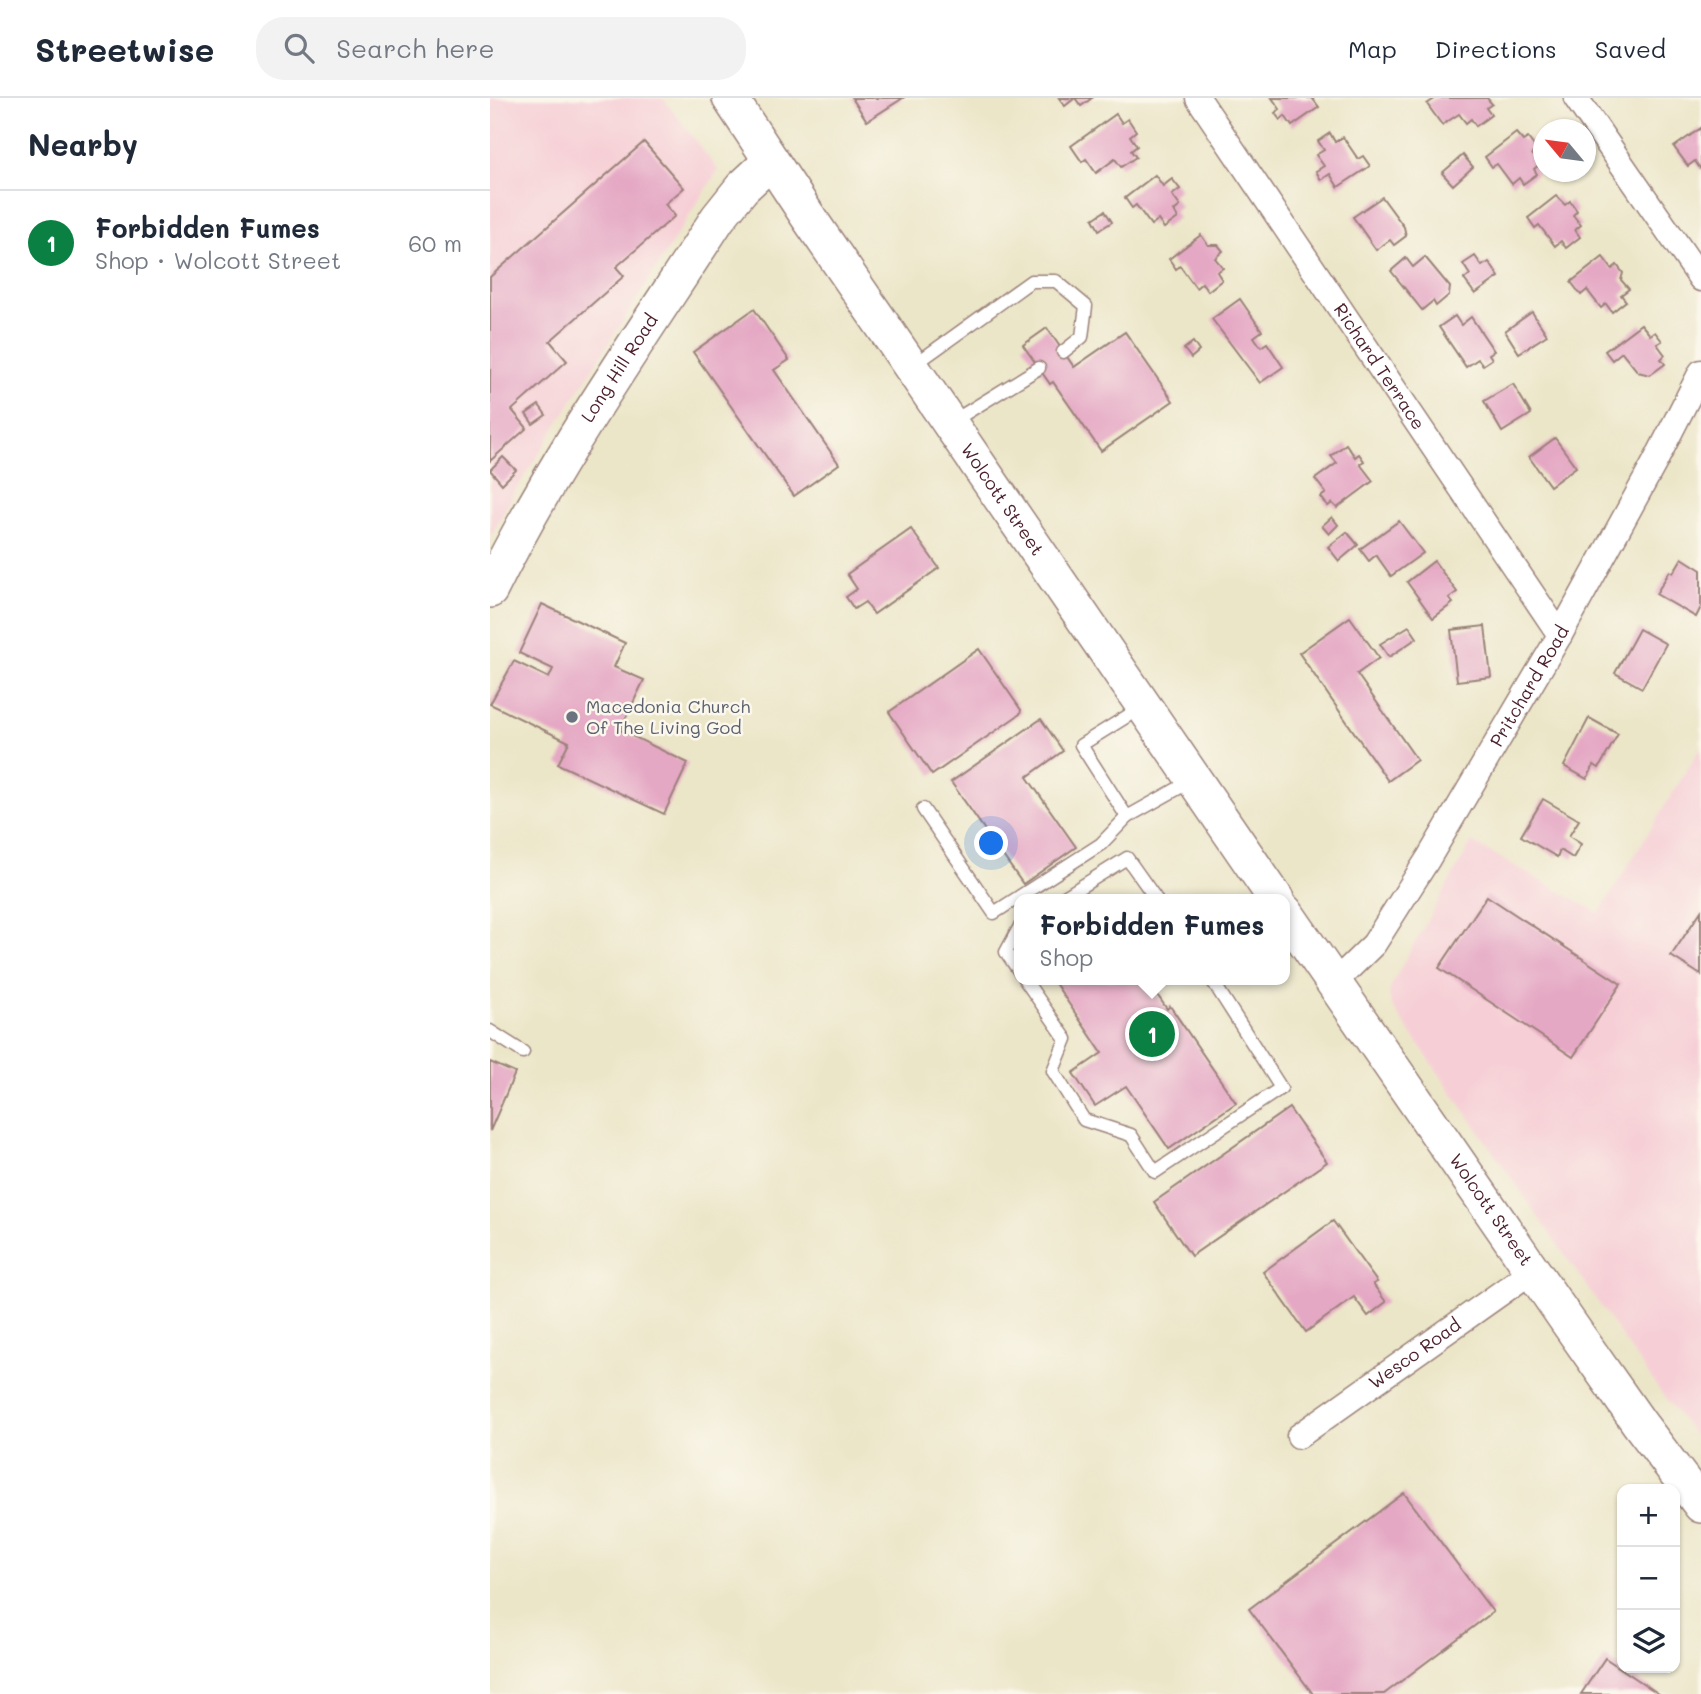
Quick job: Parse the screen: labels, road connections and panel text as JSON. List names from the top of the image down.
{
  "streets": {
    "main road": ["Long Hill Road", "Wolcott Street"],
    "street": ["Richard Terrace", "Pritchard Road", "Wesco Road"]
  },
  "crossings": [
    ["Richard Terrace", "Pritchard Road"],
    ["Long Hill Road", "Wolcott Street"],
    ["Wolcott Street", "Pritchard Road"],
    ["Wolcott Street", "Wesco Road"]
  ],
  "places": ["Macedonia Church Of The Living God"],
  "north": "top left",
  "page": {
    "header": "Streetwise",
    "search": "Search here",
    "nav": ["Map", "Directions", "Saved"],
    "heading": "Nearby",
    "list": [
      {
        "mark": "1",
        "name": "Forbidden Fumes",
        "note": "Shop · Wolcott Street",
        "value": "60 m"
      }
    ],
    "popup": ["Forbidden Fumes", "Shop"],
    "pins": "1",
    "map_buttons": ["+", "−"]
  }
}
